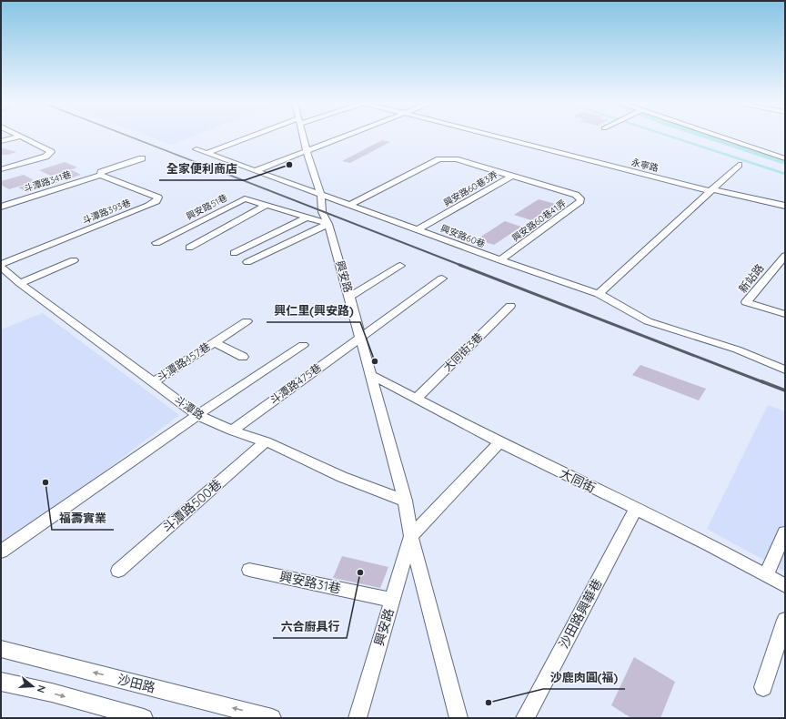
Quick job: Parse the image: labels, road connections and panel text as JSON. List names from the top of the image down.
{
  "streets": {
    "street": [
      "永寧路",
      "斗潭路341巷",
      "興安路60巷3弄",
      "興安路51巷",
      "斗潭路393巷",
      "興安路60巷41弄",
      "興安路60巷",
      "興安路",
      "新站路",
      "大同街3巷",
      "斗潭路457巷",
      "斗潭路475巷",
      "斗潭路",
      "大同街",
      "斗潭路500巷",
      "興安路31巷",
      "沙田路興華巷",
      "沙田路"
    ]
  },
  "crossings": [
    ["斗潭路341巷", "斗潭路393巷"],
    ["興安路60巷3弄", "興安路60巷41弄"],
    ["興安路60巷3弄", "興安路60巷"],
    ["興安路51巷", "興安路"],
    ["斗潭路393巷", "斗潭路"],
    ["興安路60巷41弄", "興安路60巷"],
    ["興安路60巷", "興安路"],
    ["興安路", "斗潭路475巷"],
    ["興安路", "斗潭路"],
    ["興安路", "大同街"],
    ["興安路", "興安路31巷"],
    ["大同街3巷", "大同街"],
    ["斗潭路457巷", "斗潭路"],
    ["斗潭路475巷", "斗潭路"],
    ["斗潭路", "斗潭路500巷"],
    ["大同街", "沙田路興華巷"]
  ],
  "places": [
    "全家便利商店",
    "興仁里(興安路)",
    "福壽實業",
    "六合廚具行",
    "沙鹿肉圓(福)"
  ],
  "north": "right"
}
